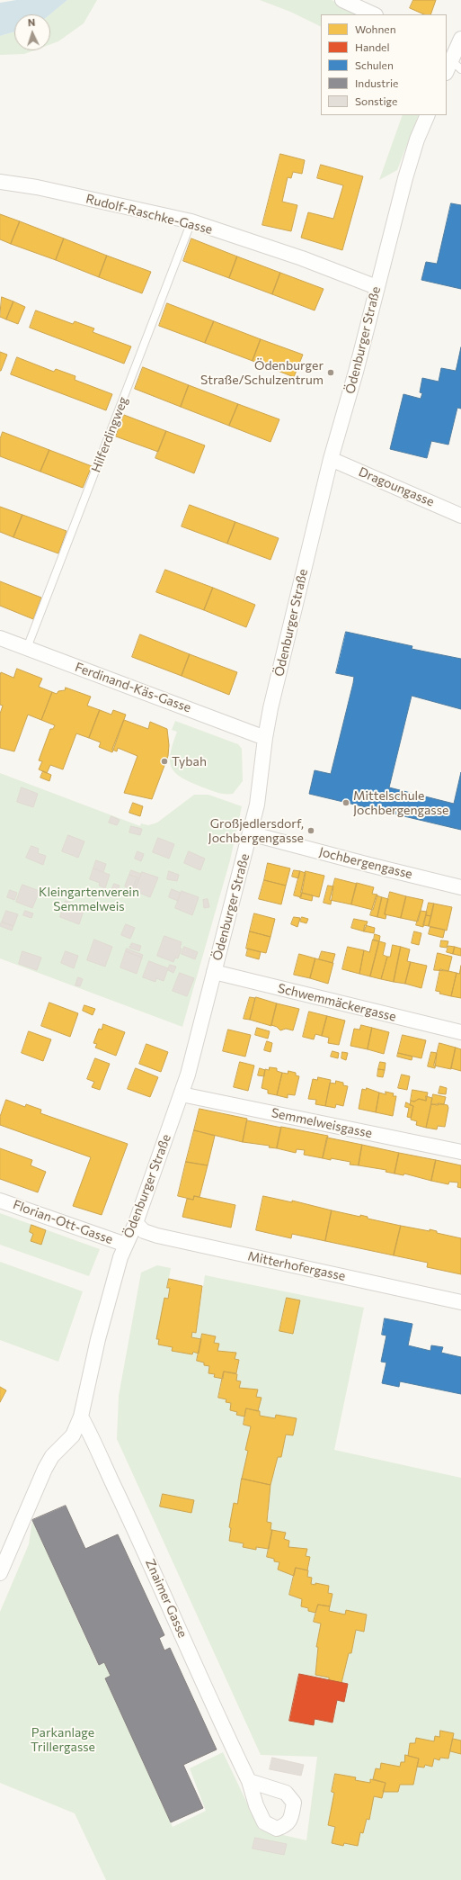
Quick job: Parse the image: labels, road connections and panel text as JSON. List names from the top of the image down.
{
  "streets": {
    "street": [
      "Rudolf-Raschke-Gasse",
      "Ödenburger Straße",
      "Dragoungasse",
      "Ferdinand-Käs-Gasse",
      "Jochbergengasse",
      "Schwemmäckergasse",
      "Semmelweisgasse",
      "Florian-Ott-Gasse",
      "Mitterhofergasse",
      "Znaimer Gasse"
    ],
    "lane": ["Hilferdingweg"]
  },
  "crossings": [
    ["Rudolf-Raschke-Gasse", "Ödenburger Straße"],
    ["Rudolf-Raschke-Gasse", "Hilferdingweg"],
    ["Ödenburger Straße", "Dragoungasse"],
    ["Ödenburger Straße", "Ferdinand-Käs-Gasse"],
    ["Ödenburger Straße", "Jochbergengasse"],
    ["Ödenburger Straße", "Schwemmäckergasse"],
    ["Ödenburger Straße", "Semmelweisgasse"],
    ["Ödenburger Straße", "Florian-Ott-Gasse"],
    ["Ödenburger Straße", "Mitterhofergasse"],
    ["Ödenburger Straße", "Znaimer Gasse"],
    ["Hilferdingweg", "Ferdinand-Käs-Gasse"]
  ],
  "parks": ["Kleingartenverein Semmelweis", "Parkanlage Trillergasse"],
  "places": [
    "Ödenburger Straße/Schulzentrum",
    "Tybah",
    "Mittelschule Jochbergengasse",
    "Großjedlersdorf, Jochbergengasse"
  ],
  "legend": [
    "Wohnen",
    "Handel",
    "Schulen",
    "Industrie",
    "Sonstige"
  ],
  "north": "top"
}
